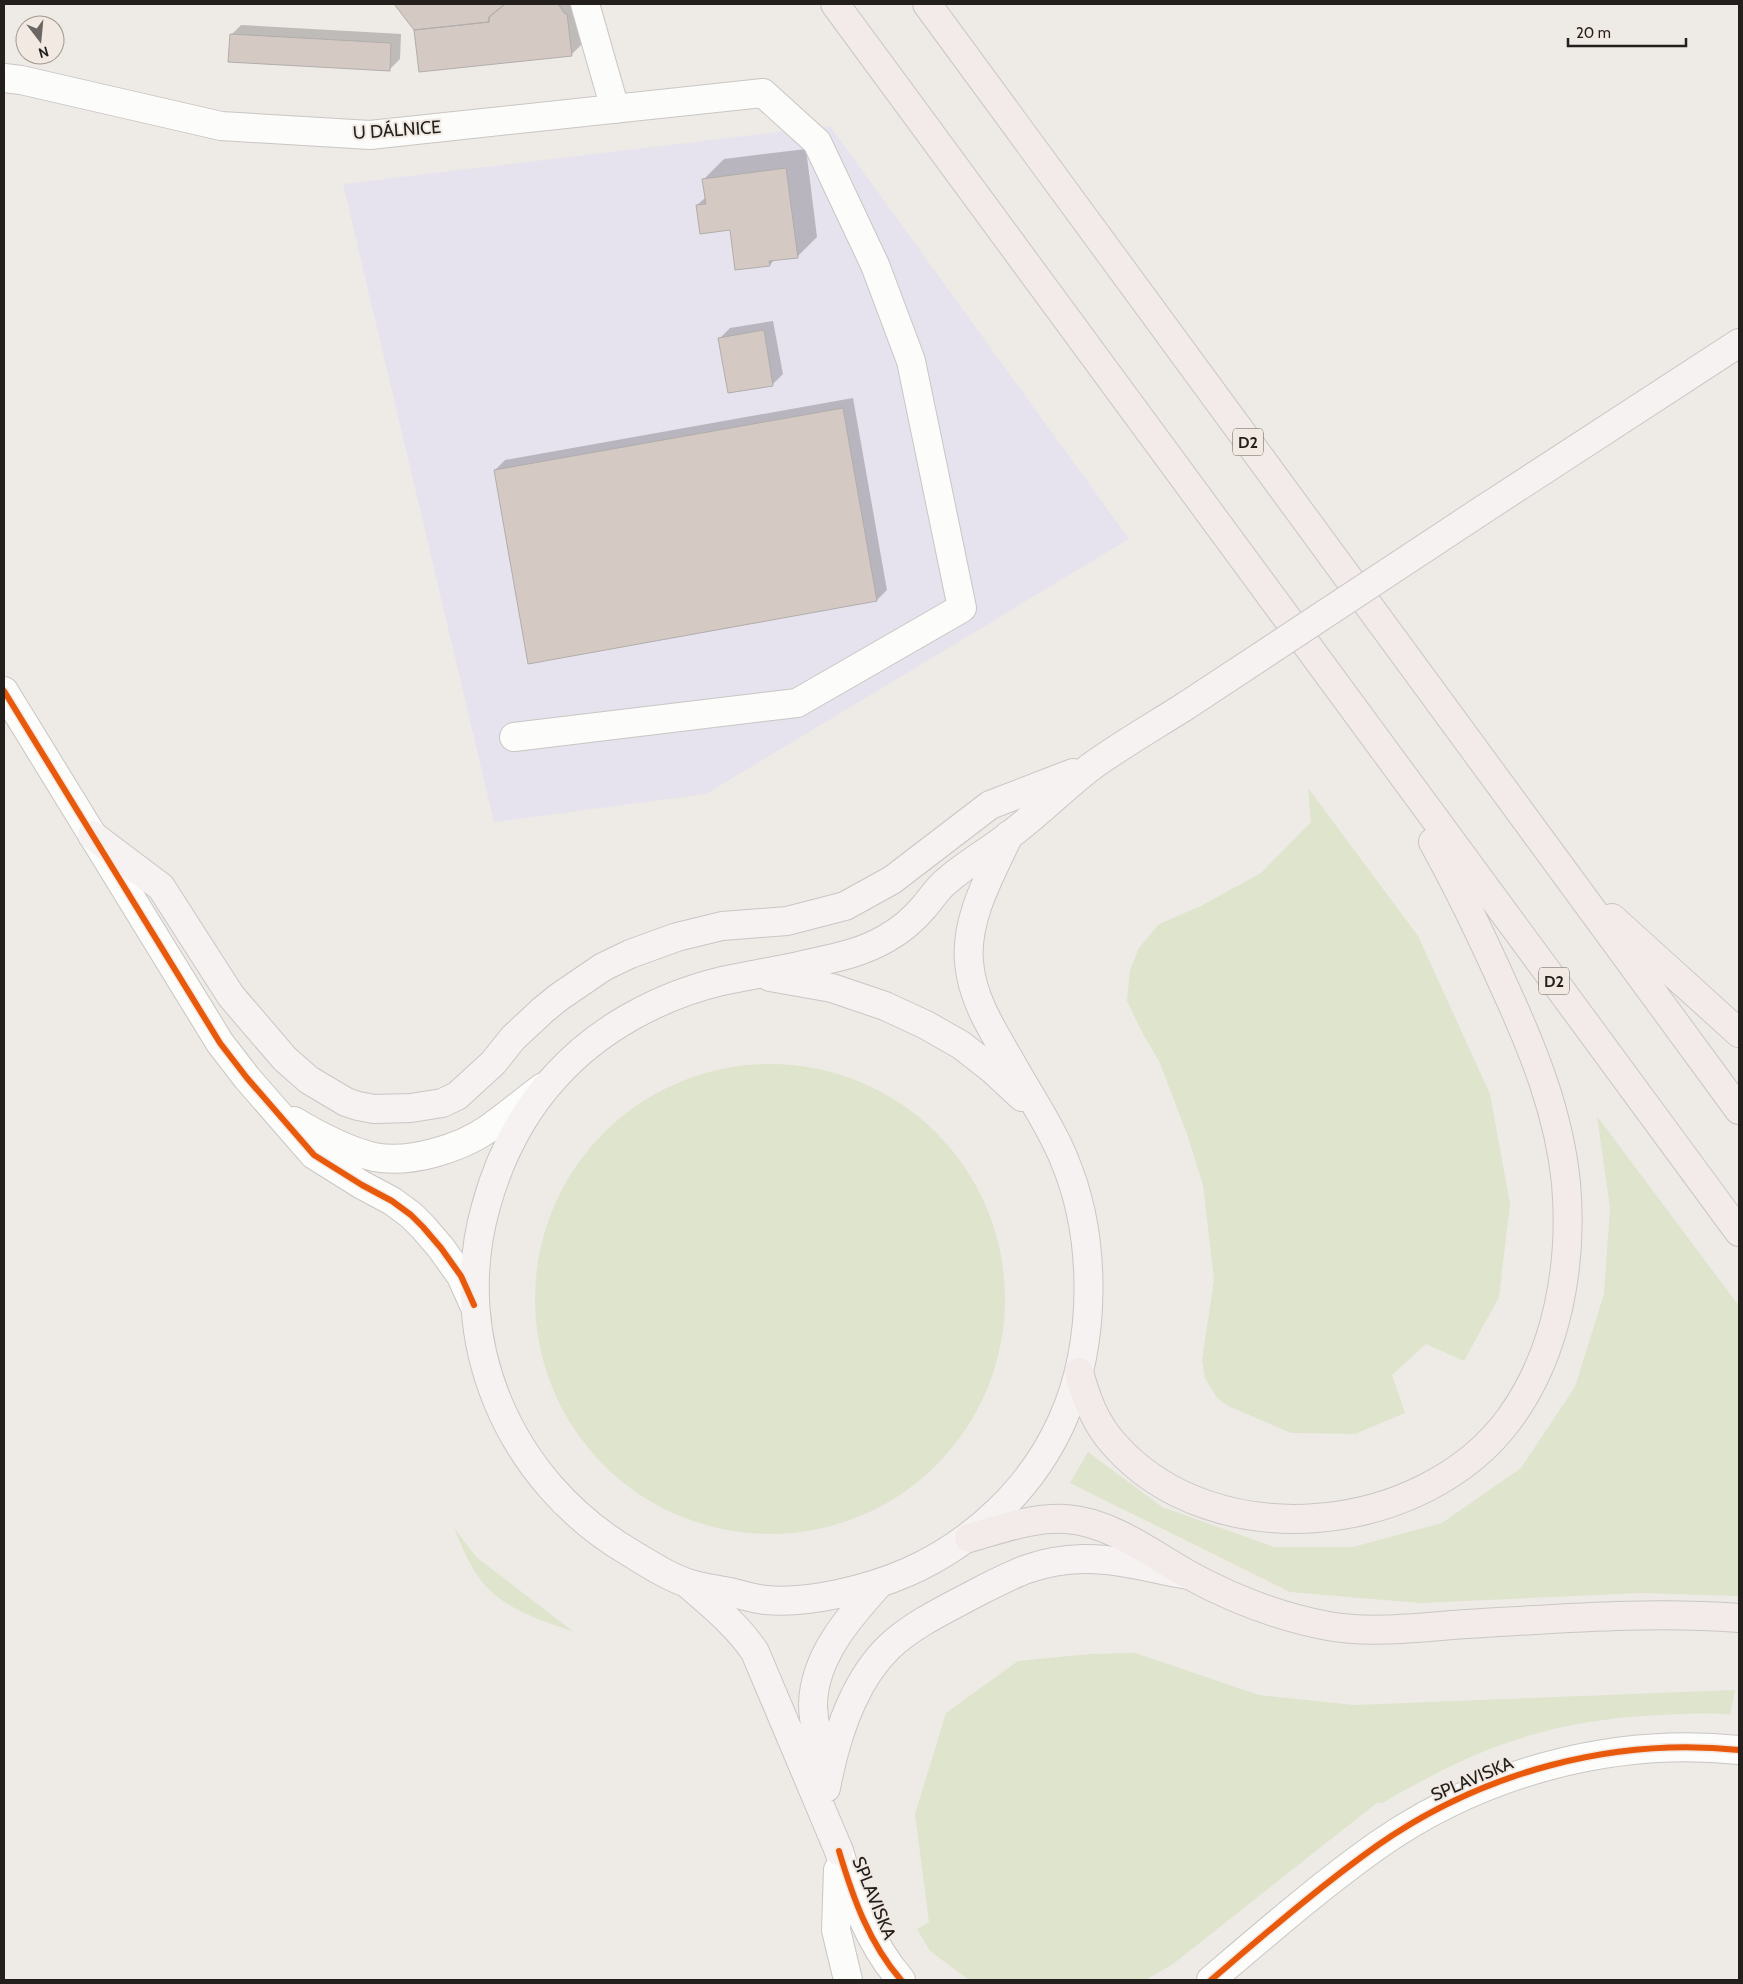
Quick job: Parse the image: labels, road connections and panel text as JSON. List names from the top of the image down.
{
  "streets": {
    "highway": ["D2"],
    "street": ["U DÁLNICE", "SPLAVISKA"]
  },
  "scale_bar": "20 m",
  "north": "bottom"
}
